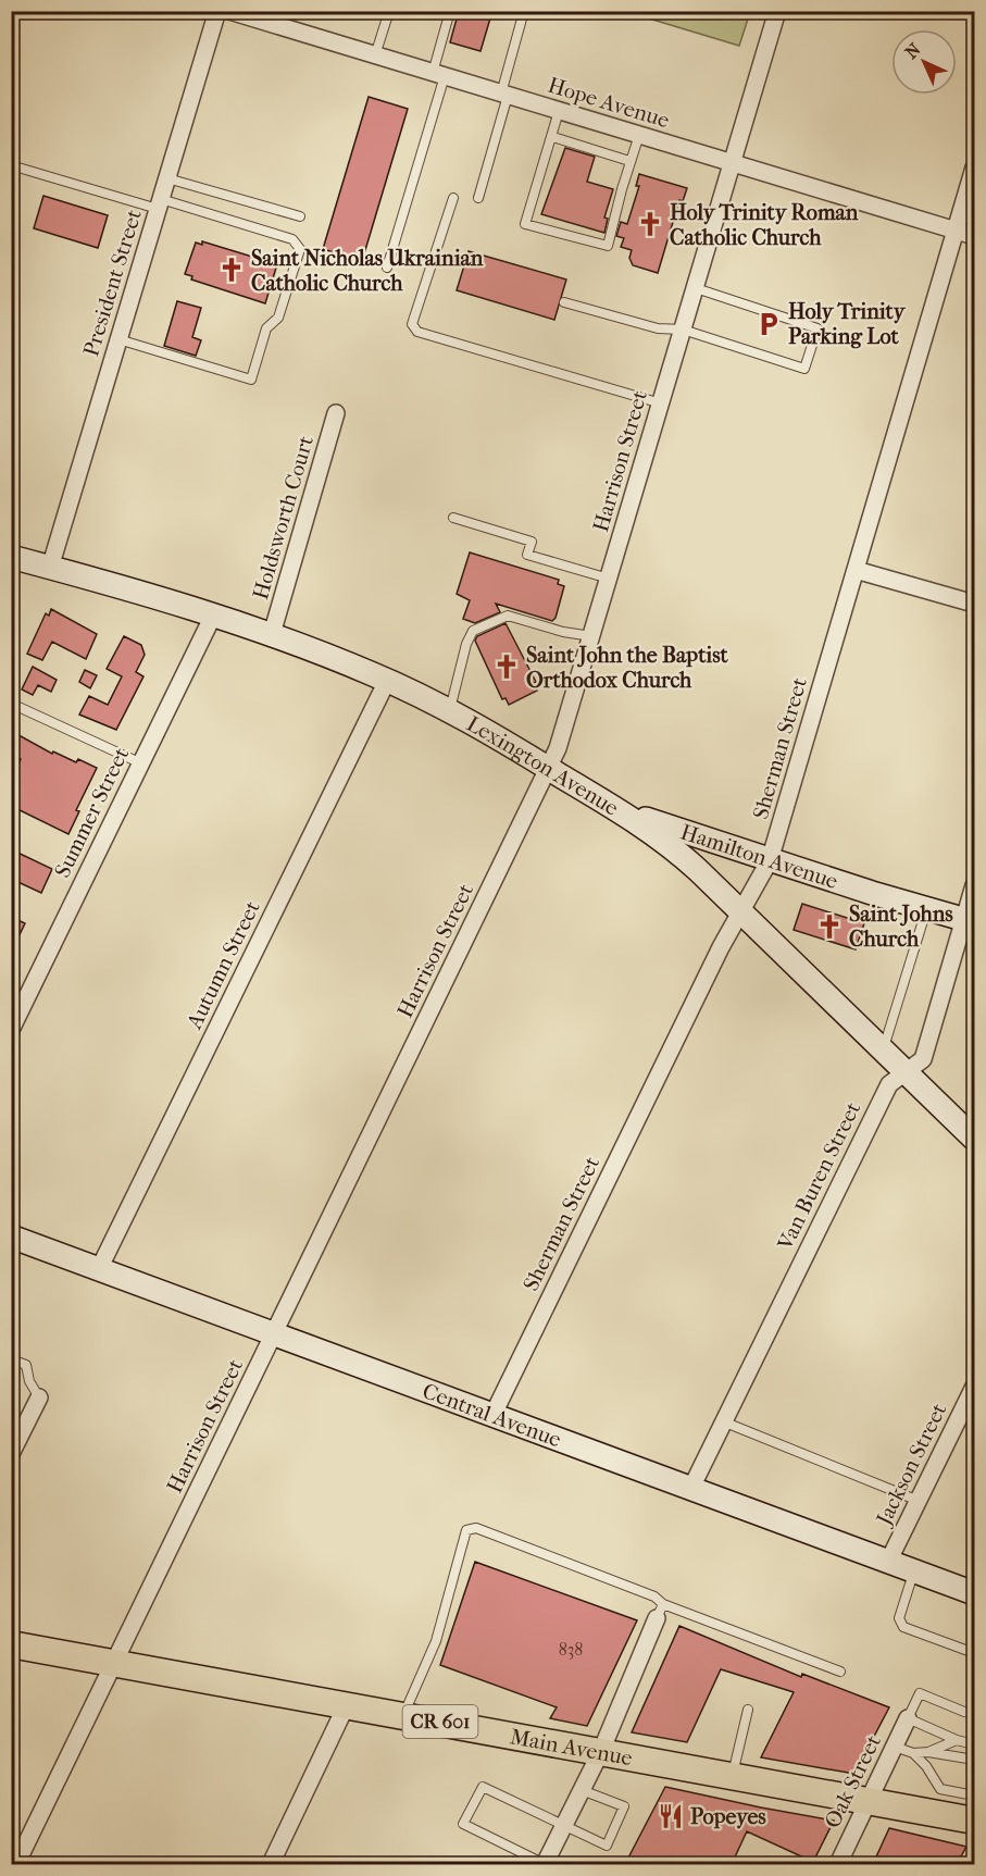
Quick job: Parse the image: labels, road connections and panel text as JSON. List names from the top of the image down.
{
  "streets": {
    "main road": [
      "Lexington Avenue",
      "Hamilton Avenue",
      "Central Avenue",
      "CR 601",
      "Main Avenue"
    ],
    "street": [
      "Hope Avenue",
      "President Street",
      "Harrison Street",
      "Holdsworth Court",
      "Sherman Street",
      "Summer Street",
      "Autumn Street",
      "Van Buren Street",
      "Jackson Street",
      "Oak Street"
    ]
  },
  "crossings": [
    ["Hope Avenue", "Harrison Street"],
    ["Hope Avenue", "Sherman Street"],
    ["President Street", "Lexington Avenue"],
    ["Harrison Street", "Lexington Avenue"],
    ["Harrison Street", "Central Avenue"],
    ["Harrison Street", "Main Avenue"],
    ["Holdsworth Court", "Lexington Avenue"],
    ["Sherman Street", "Lexington Avenue"],
    ["Sherman Street", "Hamilton Avenue"],
    ["Sherman Street", "Central Avenue"],
    ["Lexington Avenue", "Summer Street"],
    ["Lexington Avenue", "Hamilton Avenue"],
    ["Lexington Avenue", "Autumn Street"],
    ["Lexington Avenue", "Van Buren Street"],
    ["Hamilton Avenue", "Van Buren Street"],
    ["Autumn Street", "Central Avenue"],
    ["Van Buren Street", "Central Avenue"],
    ["Central Avenue", "Jackson Street"],
    ["Main Avenue", "Oak Street"]
  ],
  "places": {
    "church": [
      "Holy Trinity Roman Catholic Church",
      "Saint Nicholas Ukrainian Catholic Church",
      "Saint John the Baptist Orthodox Church",
      "Saint Johns Church"
    ],
    "parking": ["Holy Trinity Parking Lot"],
    "restaurant": ["Popeyes"]
  },
  "house_numbers": ["838"],
  "north": "top left"
}
